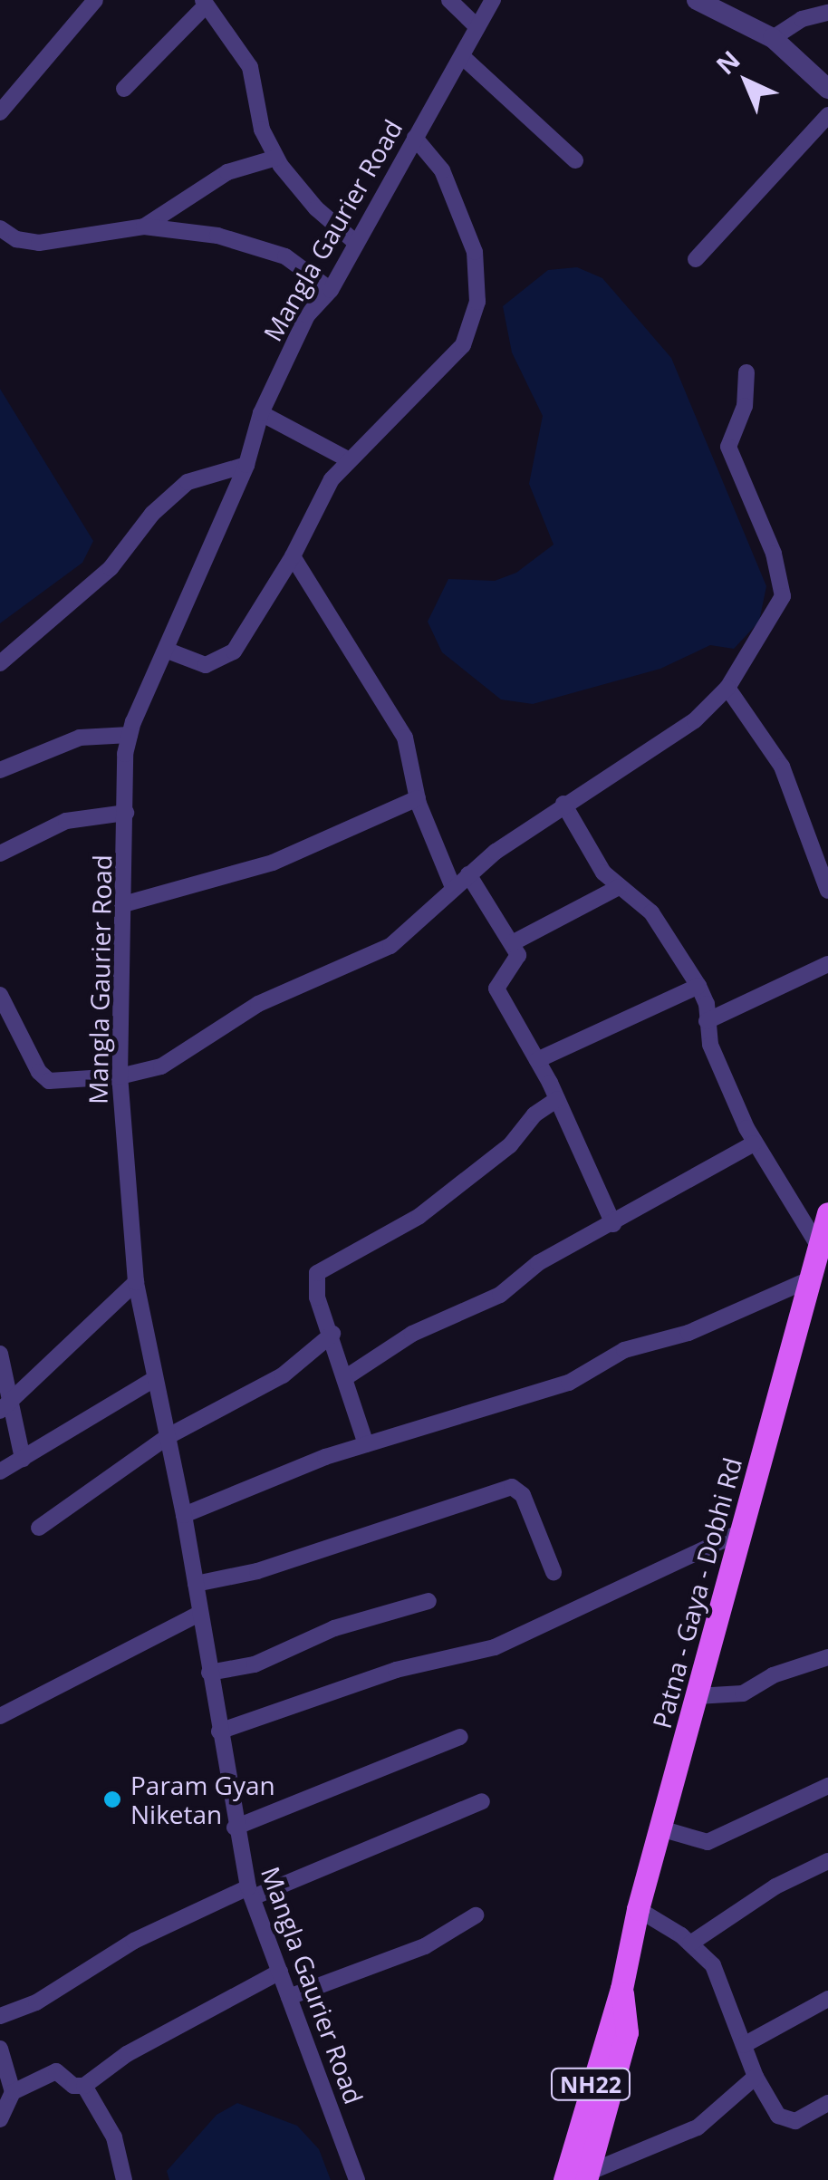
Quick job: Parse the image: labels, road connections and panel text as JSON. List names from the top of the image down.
{
  "streets": {
    "main road": ["Patna - Gaya - Dobhi Rd", "NH22"],
    "street": ["Mangla Gaurier Road"]
  },
  "places": ["Param Gyan Niketan"],
  "north": "top left"
}
